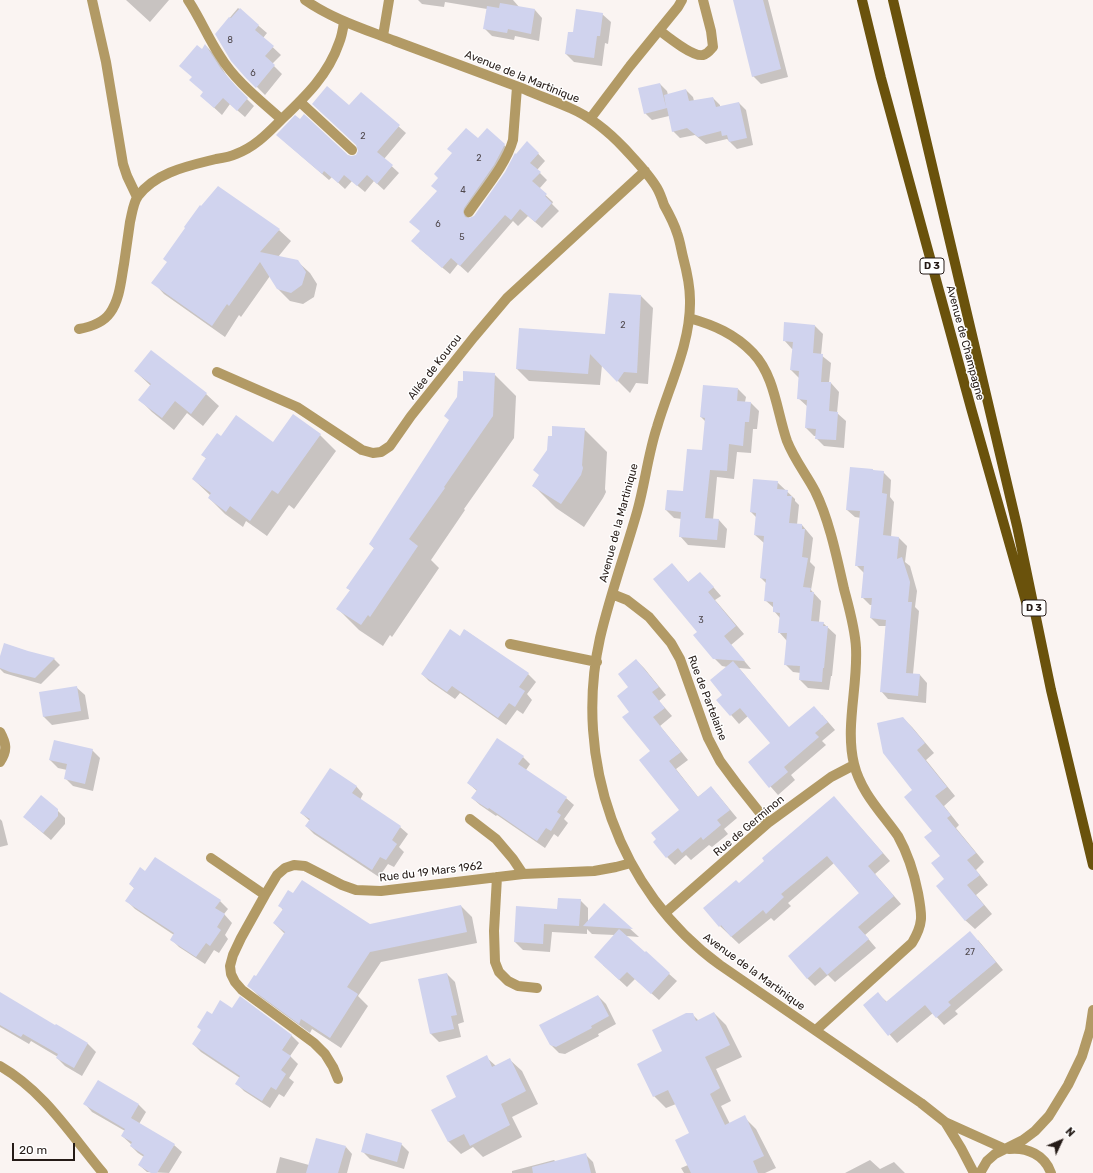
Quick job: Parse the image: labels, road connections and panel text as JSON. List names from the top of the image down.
{
  "streets": {
    "main road": ["D 3", "Avenue de Champagne"],
    "street": [
      "Avenue de la Martinique",
      "Allée de Kourou",
      "Rue de Partelaine",
      "Rue de Germinon",
      "Rue du 19 Mars 1962"
    ]
  },
  "crossings": [
    ["Avenue de la Martinique", "Allée de Kourou"],
    ["Avenue de la Martinique", "Rue de Partelaine"],
    ["Avenue de la Martinique", "Rue de Germinon"],
    ["Avenue de la Martinique", "Rue du 19 Mars 1962"],
    ["D 3", "Avenue de Champagne"],
    ["Rue de Partelaine", "Rue de Germinon"]
  ],
  "house_numbers": [
    "8",
    "6",
    "2",
    "2",
    "4",
    "6",
    "5",
    "2",
    "3",
    "27"
  ],
  "scale_bar": "20 m",
  "north": "top right"
}
